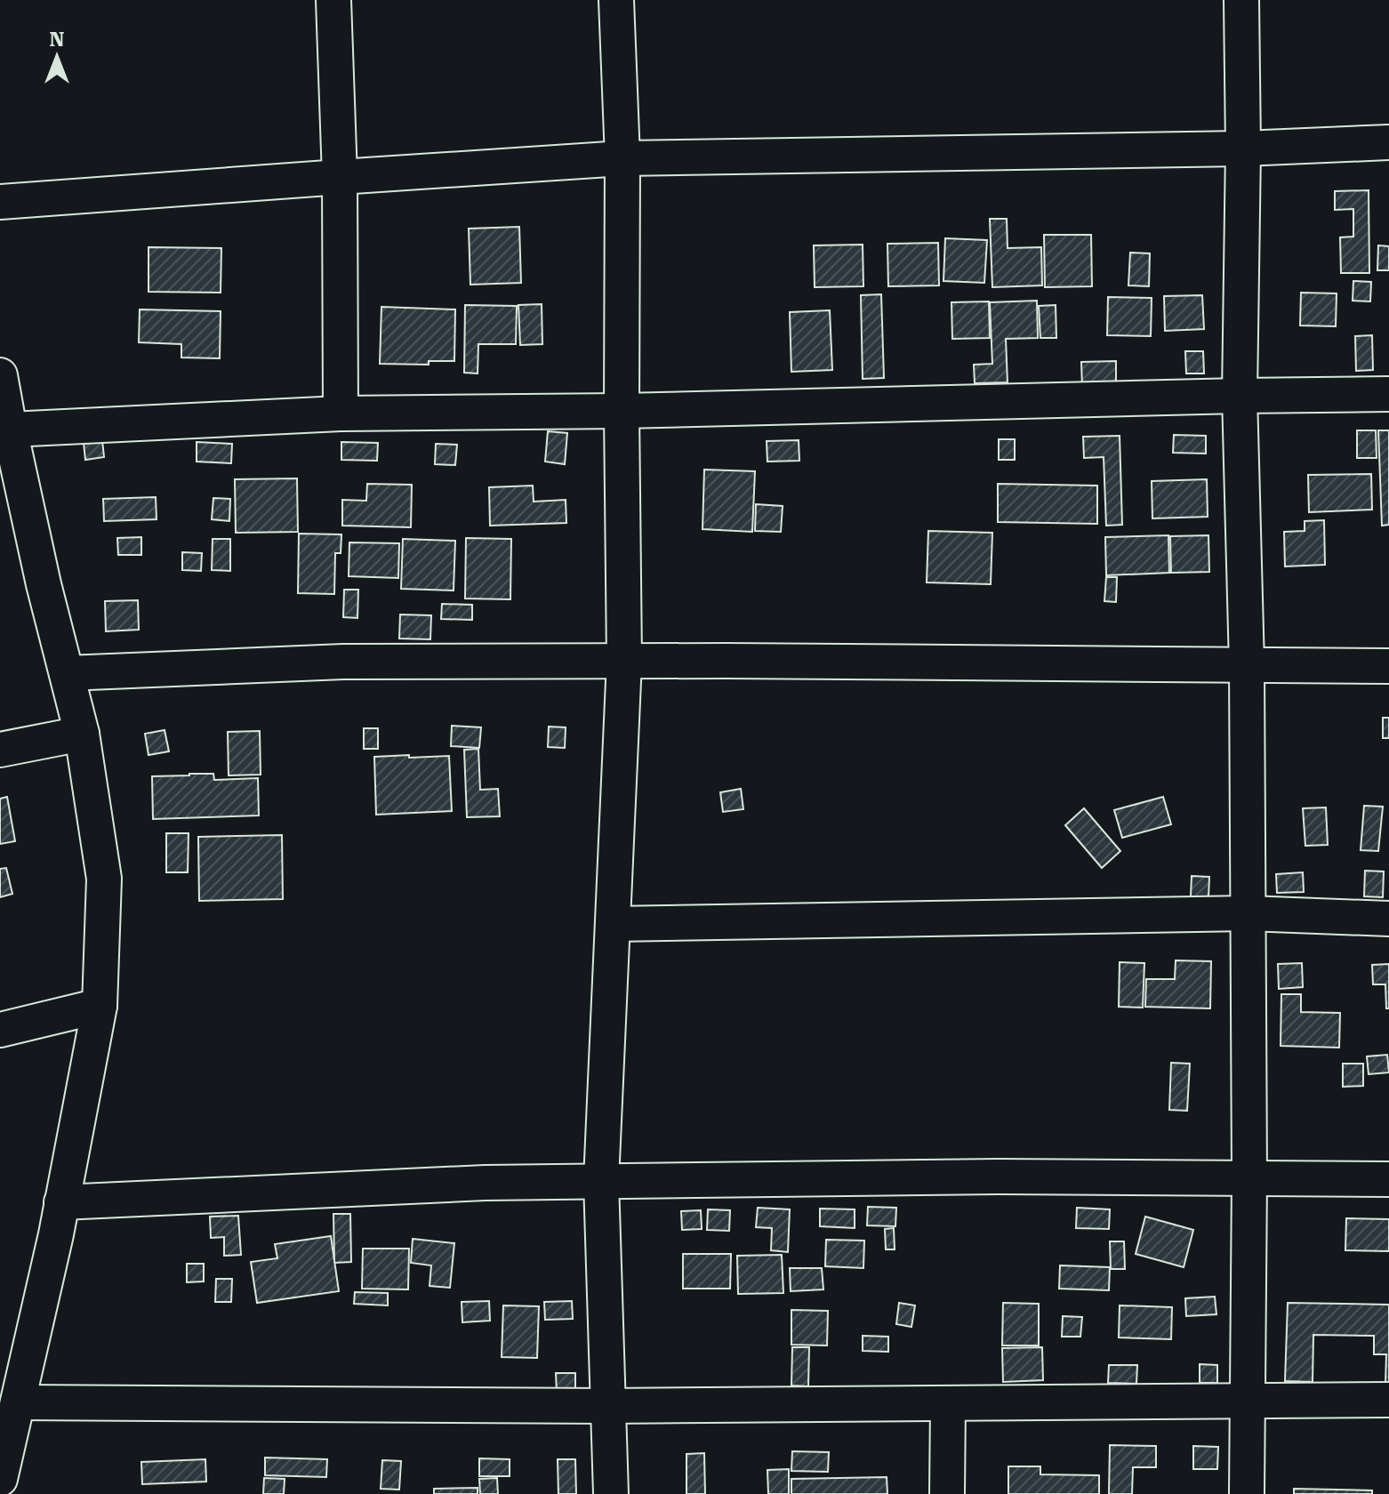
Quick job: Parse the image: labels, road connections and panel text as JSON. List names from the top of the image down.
{
  "north": "top"
}
